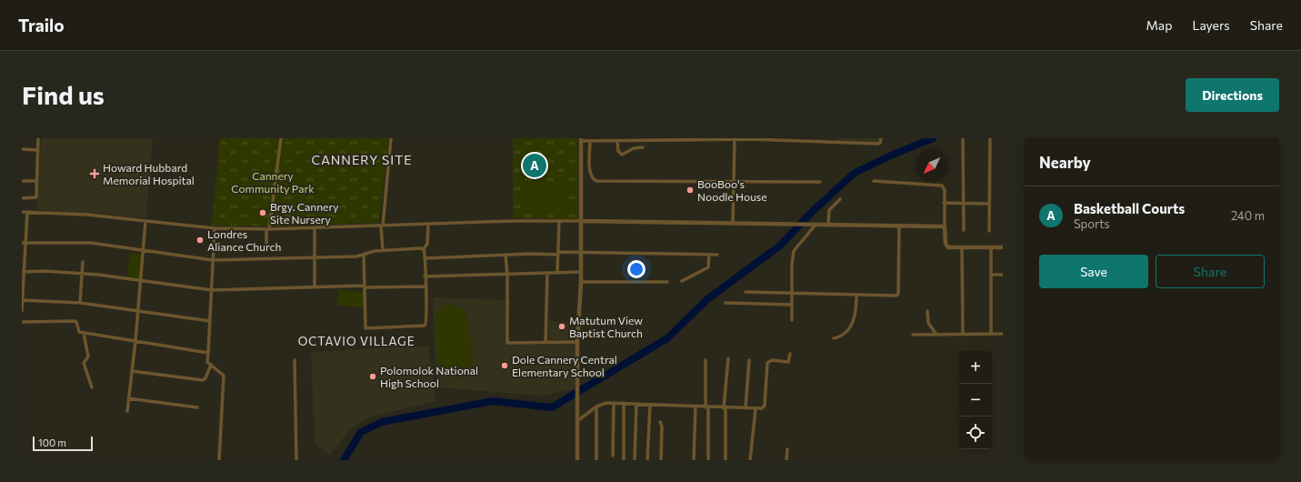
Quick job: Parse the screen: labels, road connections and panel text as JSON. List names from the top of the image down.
{
  "districts": ["CANNERY SITE", "OCTAVIO VILLAGE"],
  "parks": ["Cannery Community Park"],
  "places": {
    "health": ["Howard Hubbard Memorial Hospital"],
    "other": [
      "BooBoo's Noodle House",
      "Brgy. Cannery Site Nursery",
      "Londres Aliance Church",
      "Matutum View Baptist Church",
      "Dole Cannery Central Elementary School",
      "Polomolok National High School"
    ]
  },
  "scale_bar": "100 m",
  "north": "bottom left",
  "page": {
    "header": "Trailo",
    "nav": ["Map", "Layers", "Share"],
    "buttons": [
      "Directions",
      ["Save", "Share"]
    ],
    "title": "Find us",
    "heading": "Nearby",
    "pins": "A",
    "list": [
      {
        "mark": "A",
        "name": "Basketball Courts",
        "note": "Sports",
        "value": "240 m"
      }
    ],
    "map_buttons": ["+", "−"],
    "scale": "100 m"
  }
}
